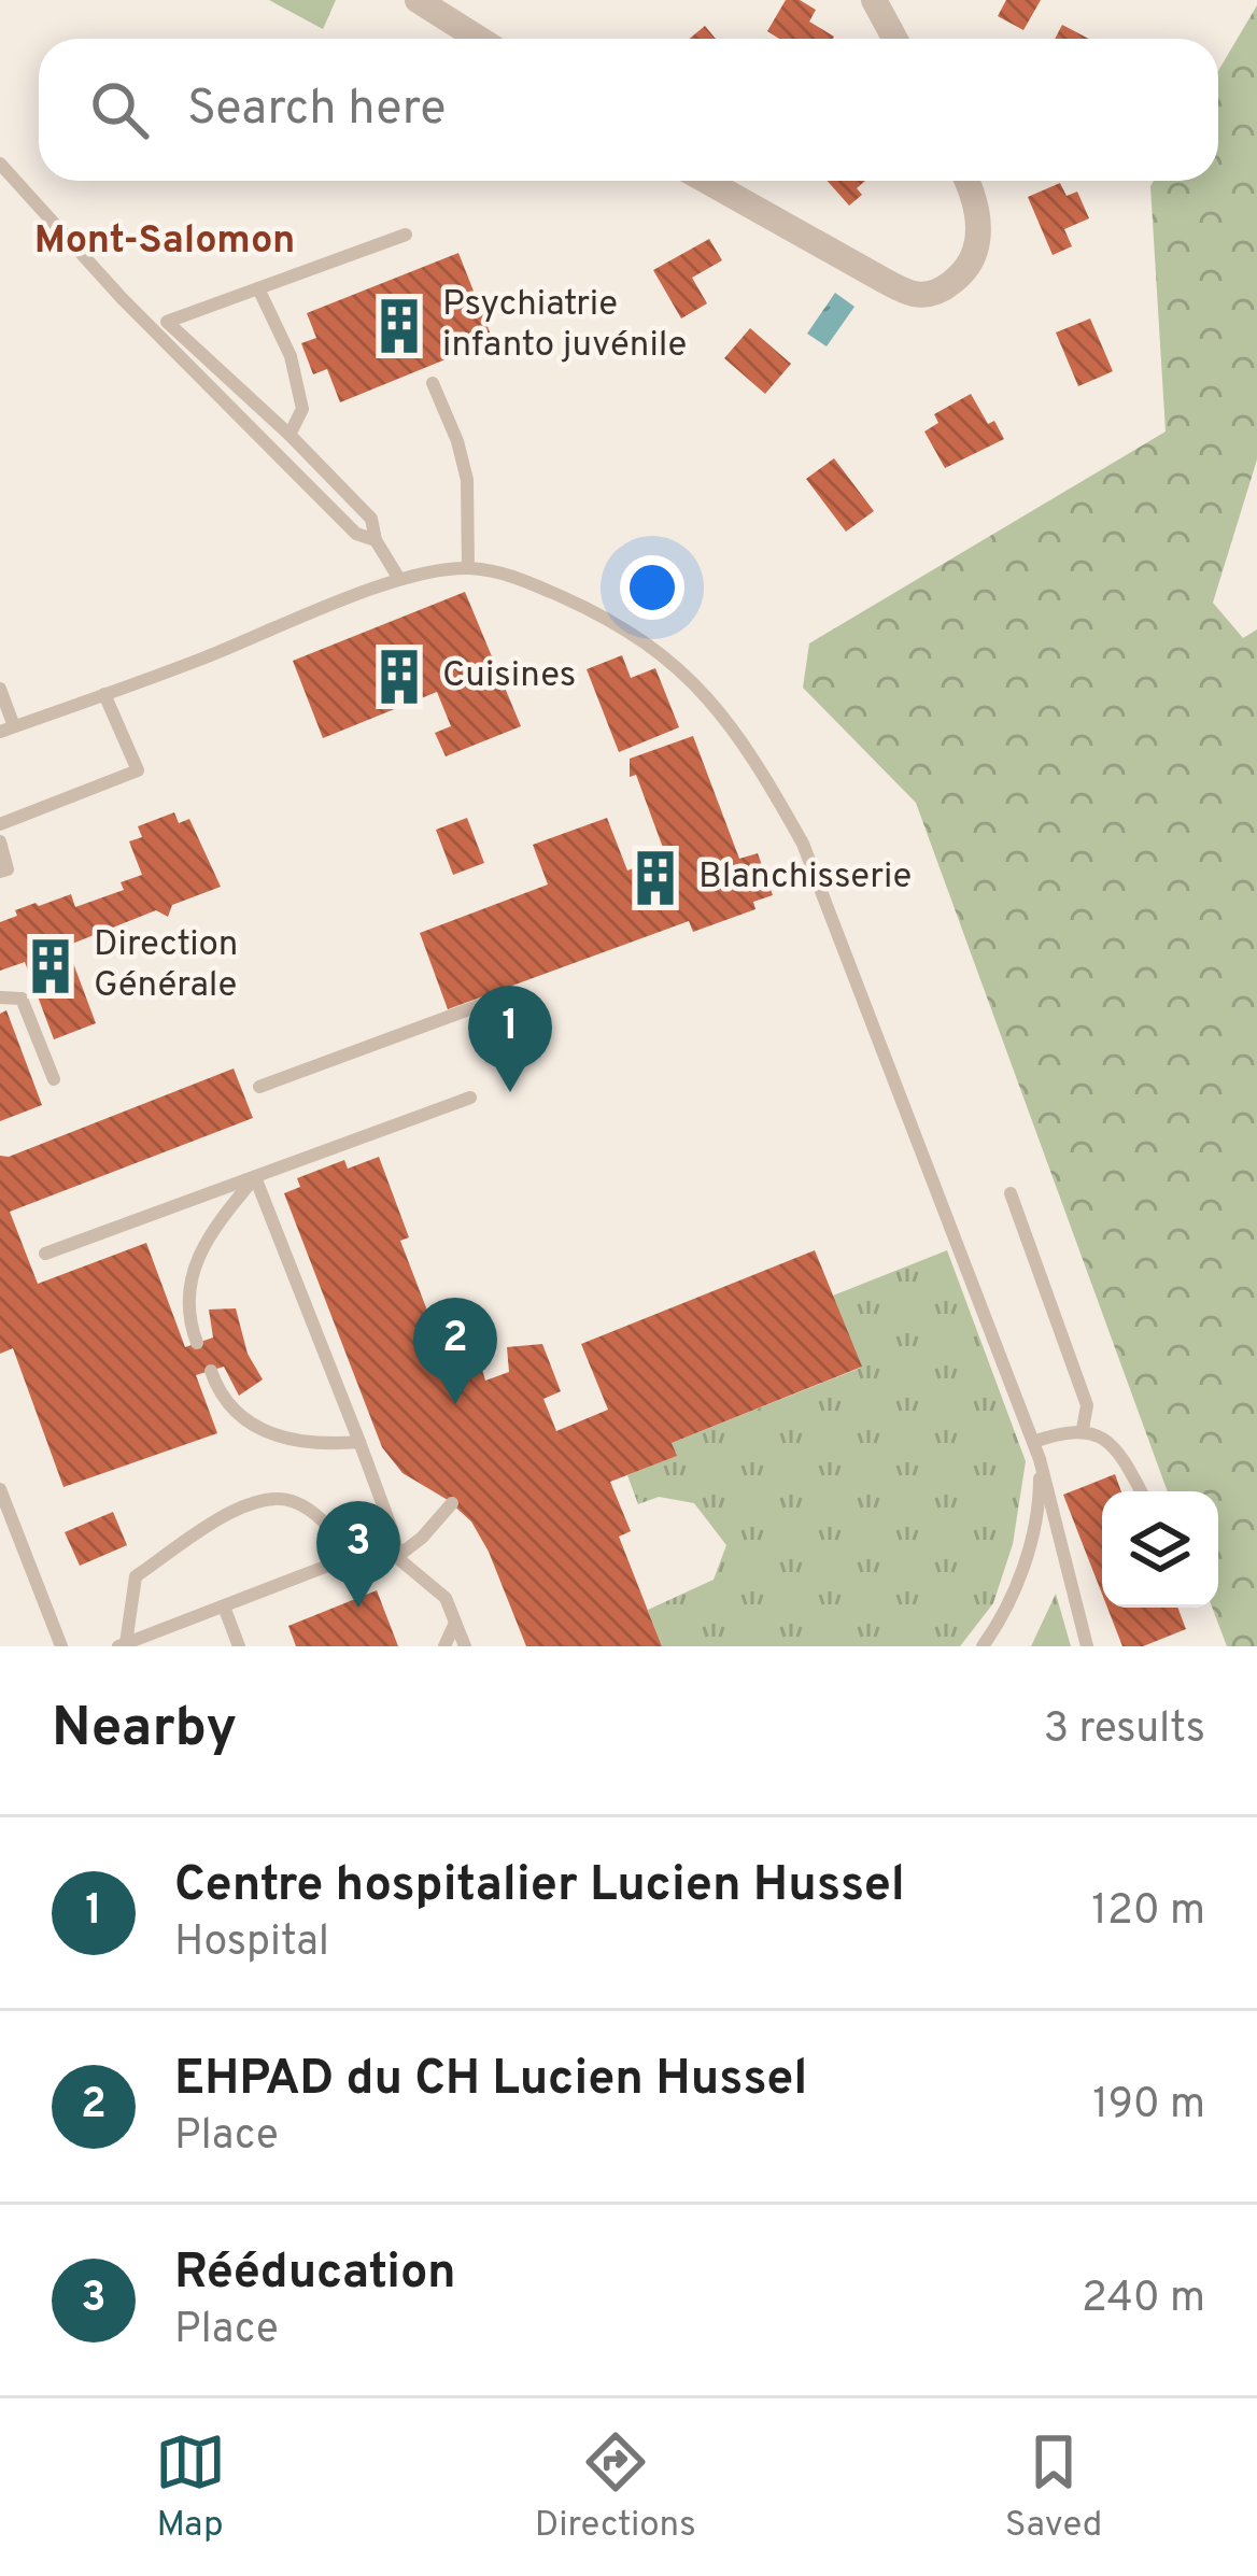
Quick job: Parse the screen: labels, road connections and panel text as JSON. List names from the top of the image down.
{
  "districts": ["Mont-Salomon"],
  "places": {
    "building": [
      "Psychiatrie infanto juvénile",
      "Cuisines",
      "Blanchisserie",
      "Direction Générale"
    ]
  },
  "page": {
    "search": "Search here",
    "pins": ["1", "2", "3"],
    "heading": ["Nearby", "3 results"],
    "list": [
      {
        "mark": "1",
        "name": "Centre hospitalier Lucien Hussel",
        "note": "Hospital",
        "value": "120 m"
      },
      {
        "mark": "2",
        "name": "EHPAD du CH Lucien Hussel",
        "note": "Place",
        "value": "190 m"
      },
      {
        "mark": "3",
        "name": "Rééducation",
        "note": "Place",
        "value": "240 m"
      }
    ],
    "nav": ["Map", "Directions", "Saved"]
  }
}
